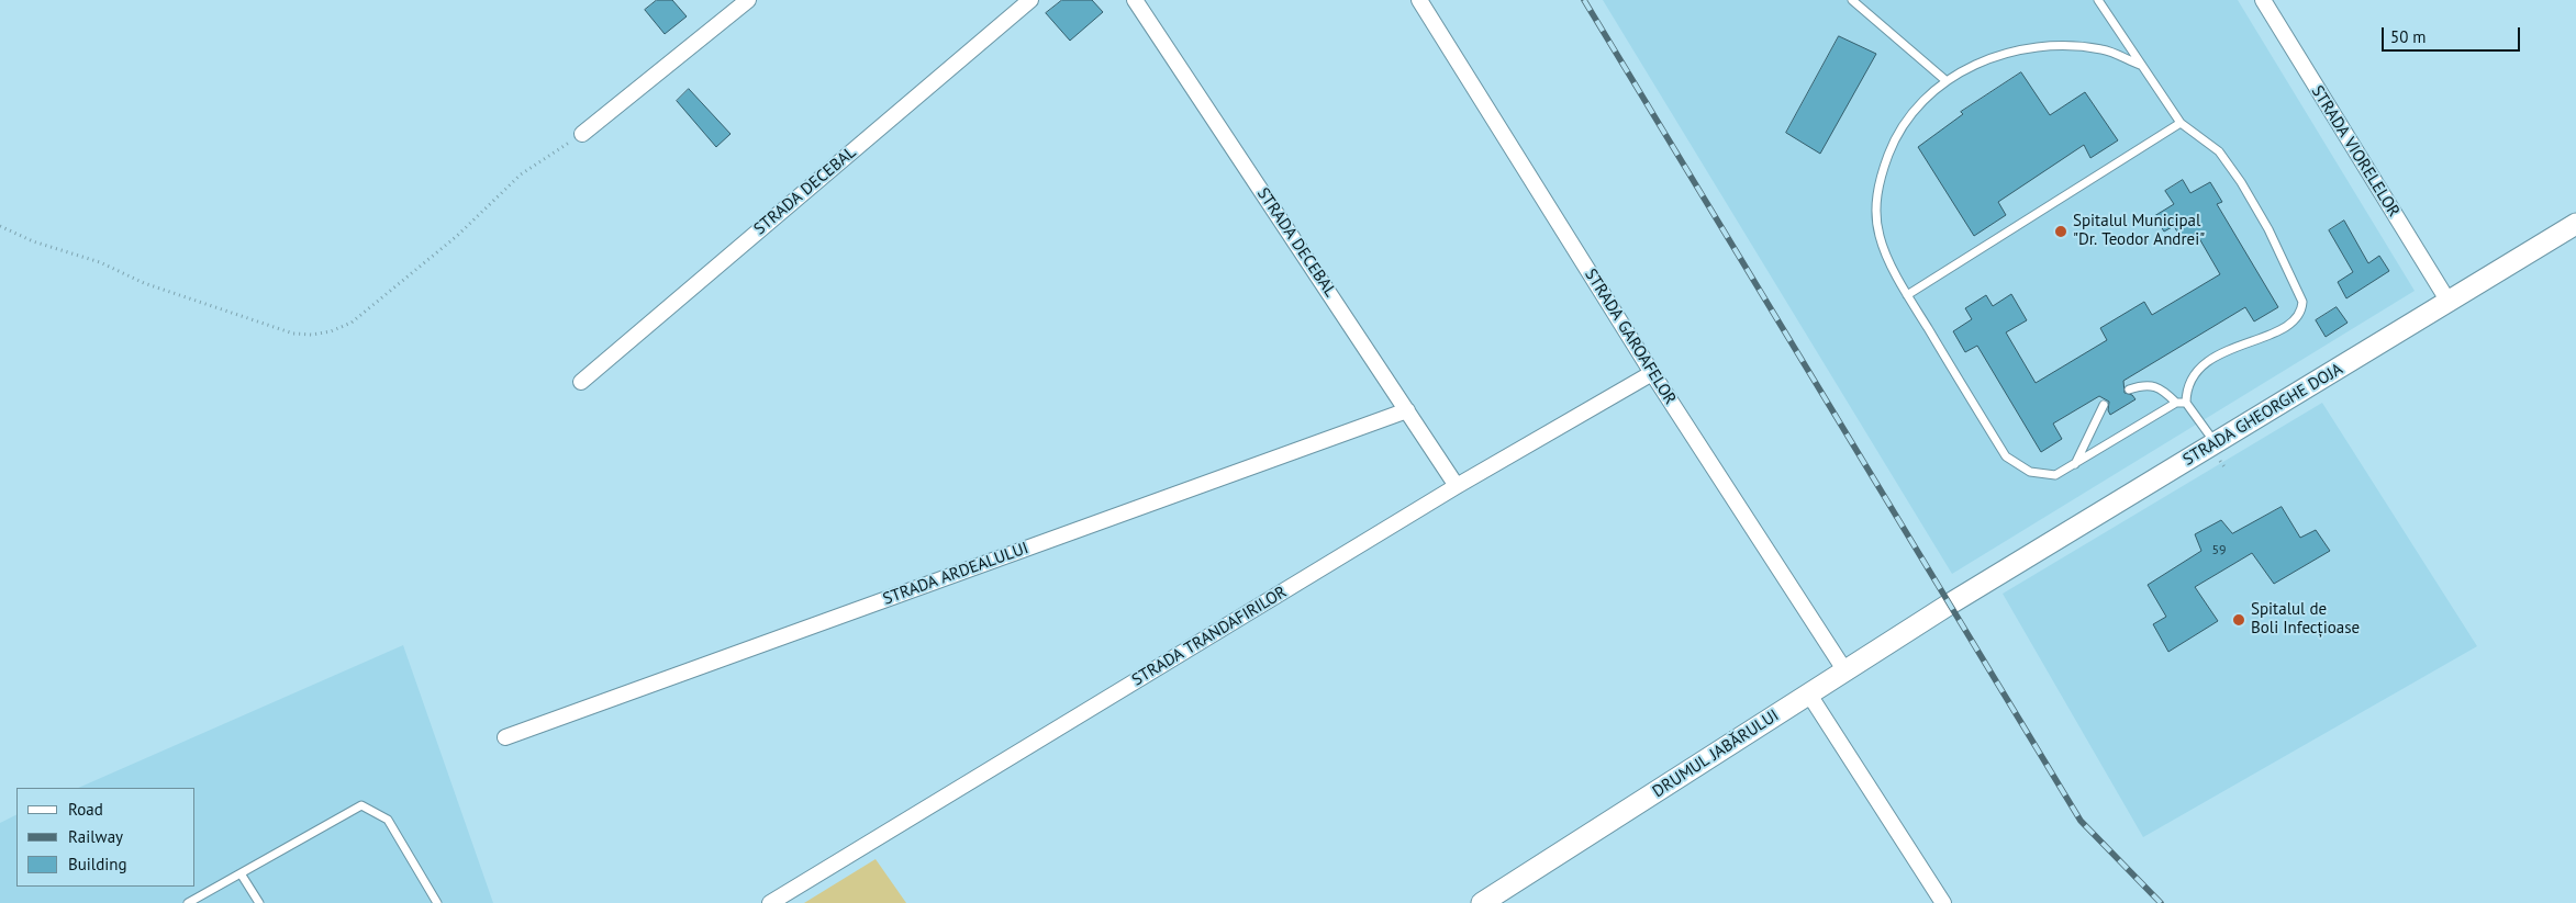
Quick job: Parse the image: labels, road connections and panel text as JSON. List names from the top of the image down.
{
  "streets": {
    "main road": ["STRADA GHEORGHE DOJA", "DRUMUL JABĂRULUI"],
    "street": [
      "STRADA VIORELELOR",
      "STRADA DECEBAL",
      "STRADA GAROAFELOR",
      "STRADA ARDEALULUI",
      "STRADA TRANDAFIRILOR"
    ]
  },
  "crossings": [
    ["STRADA VIORELELOR", "STRADA GHEORGHE DOJA"],
    ["STRADA DECEBAL", "STRADA ARDEALULUI"],
    ["STRADA DECEBAL", "STRADA TRANDAFIRILOR"],
    ["STRADA GAROAFELOR", "STRADA TRANDAFIRILOR"],
    ["STRADA GAROAFELOR", "DRUMUL JABĂRULUI"],
    ["STRADA GHEORGHE DOJA", "DRUMUL JABĂRULUI"]
  ],
  "places": ["Spitalul Municipal \"Dr. Teodor Andrei\"", "Spitalul de Boli Infecțioase"],
  "house_numbers": ["59"],
  "legend": ["Road", "Railway", "Building"],
  "scale_bar": "50 m"
}
